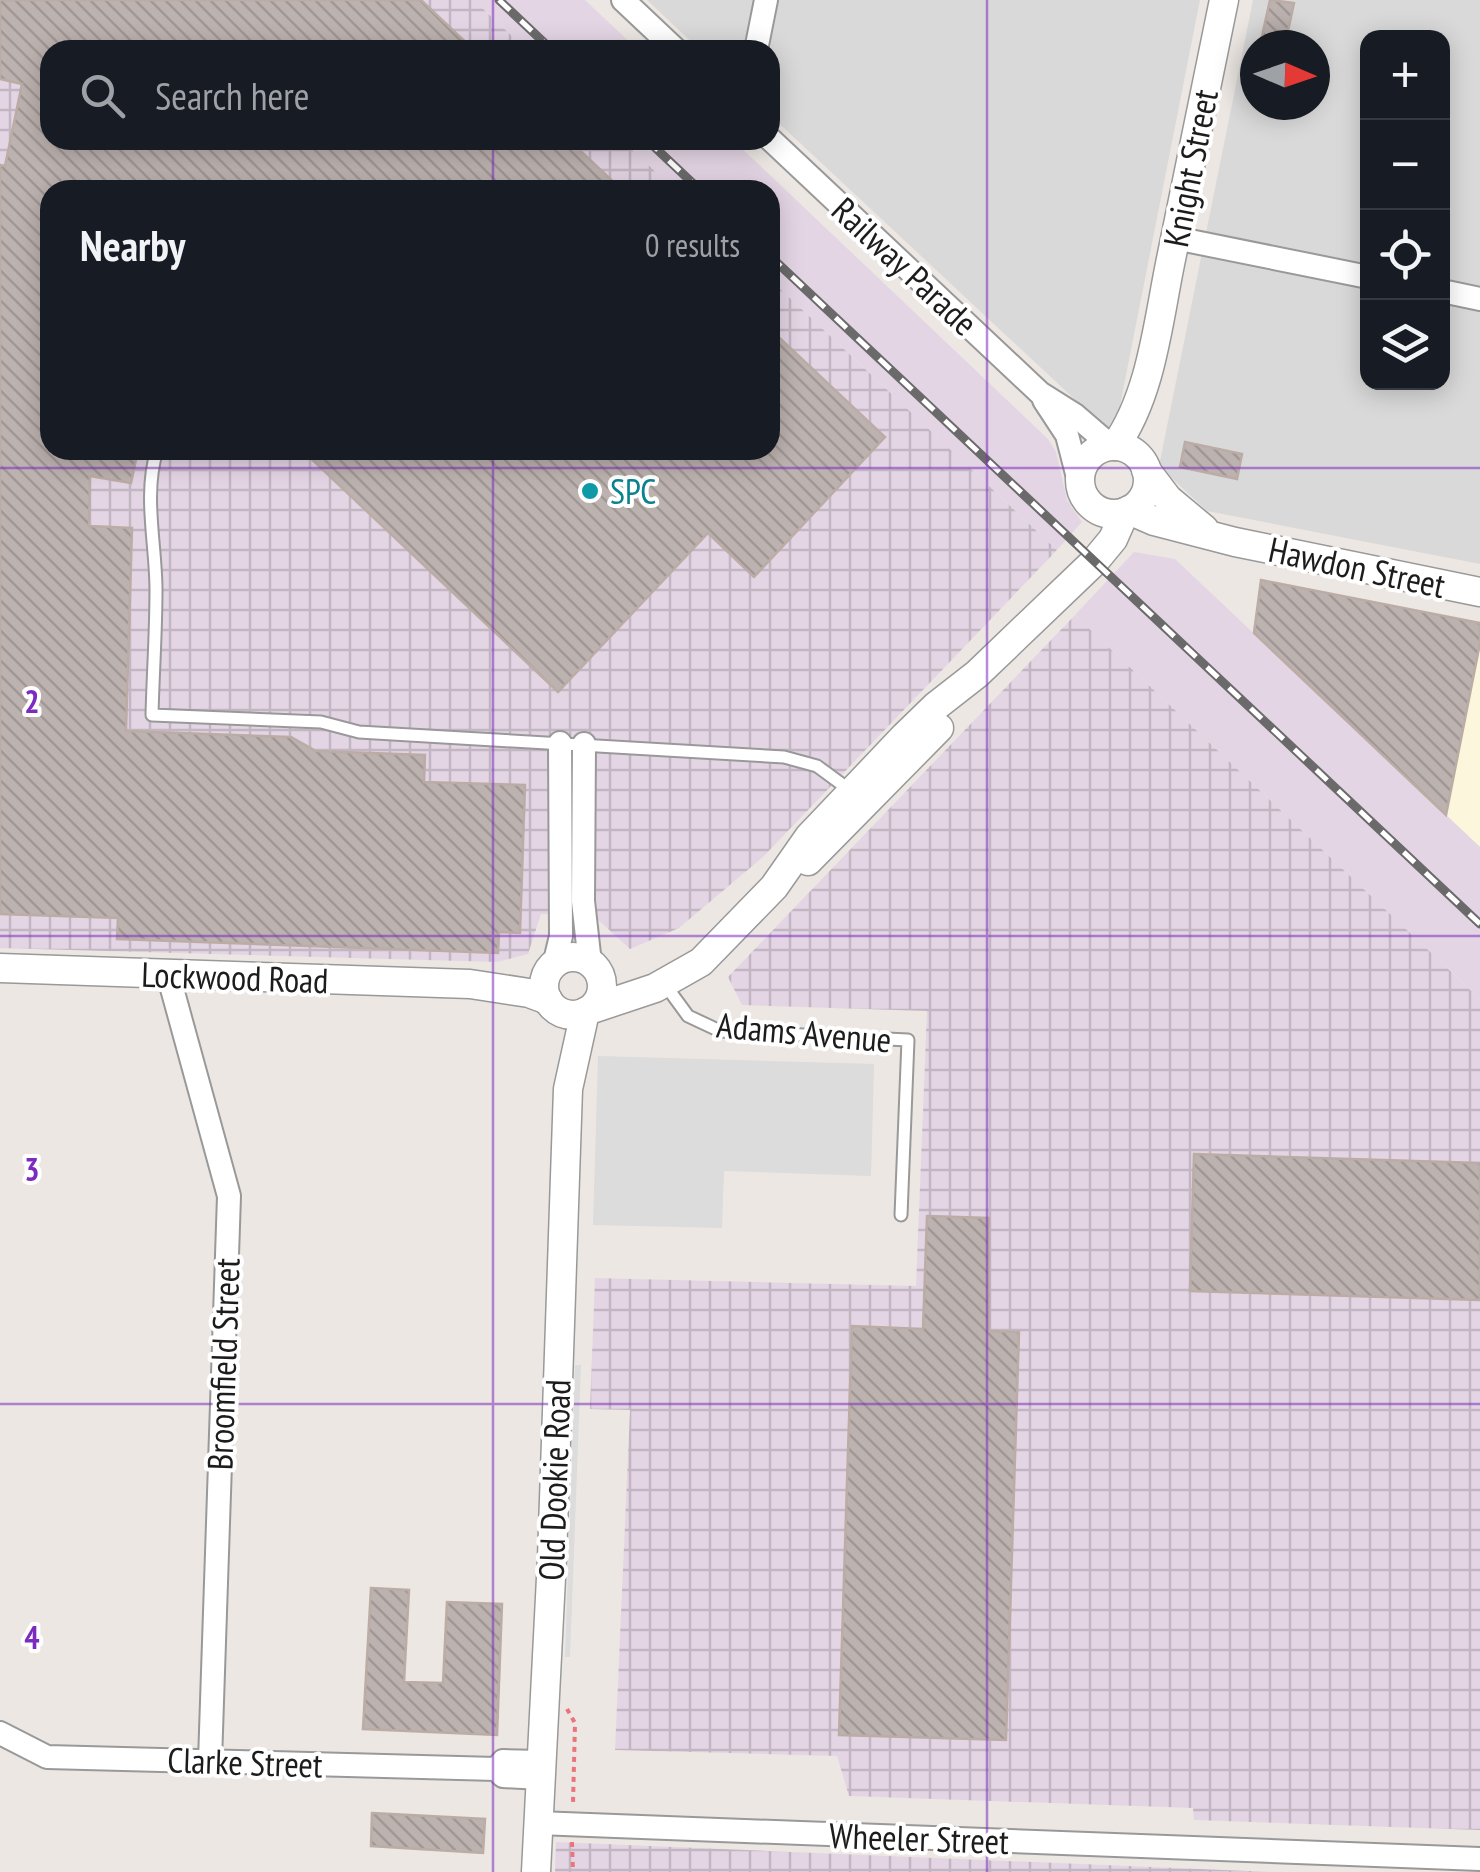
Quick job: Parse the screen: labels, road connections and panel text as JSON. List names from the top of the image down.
{
  "streets": {
    "street": [
      "Knight Street",
      "Railway Parade",
      "Hawdon Street",
      "Lockwood Road",
      "Broomfield Street",
      "Old Dookie Road",
      "Clarke Street",
      "Wheeler Street"
    ],
    "lane": ["Adams Avenue"]
  },
  "crossings": [
    ["Knight Street", "Railway Parade"],
    ["Knight Street", "Hawdon Street"],
    ["Railway Parade", "Hawdon Street"],
    ["Lockwood Road", "Broomfield Street"],
    ["Lockwood Road", "Old Dookie Road"],
    ["Broomfield Street", "Clarke Street"],
    ["Old Dookie Road", "Clarke Street"],
    ["Old Dookie Road", "Wheeler Street"]
  ],
  "places": ["SPC"],
  "north": "right",
  "page": {
    "map_buttons": ["+", "−"],
    "search": "Search here",
    "heading": ["Nearby", "0 results"]
  },
  "grid": {
    "rows": ["2", "3", "4"]
  }
}
